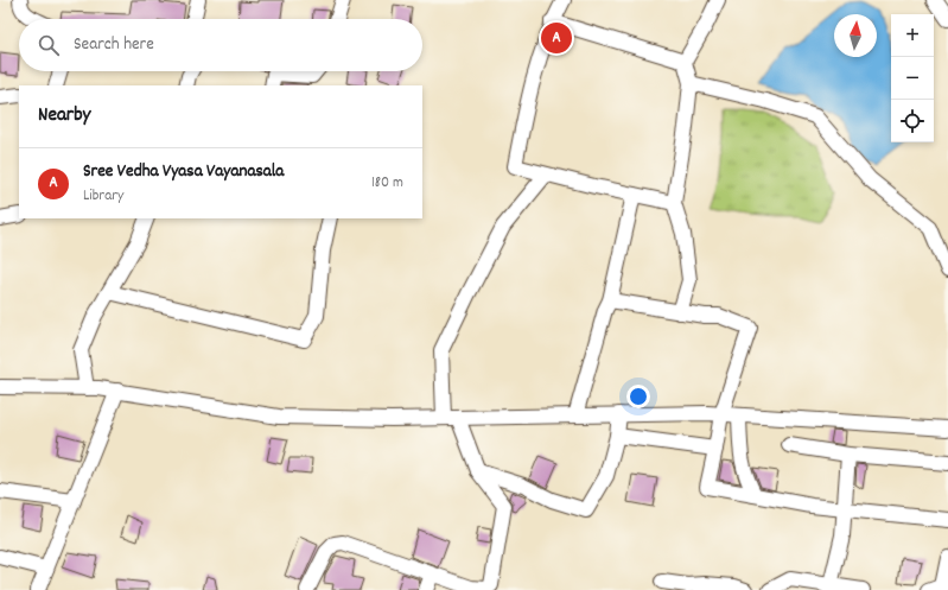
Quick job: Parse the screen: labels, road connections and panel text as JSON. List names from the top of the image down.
{
  "north": "top",
  "page": {
    "map_buttons": ["+", "−"],
    "search": "Search here",
    "pins": "A",
    "heading": "Nearby",
    "list": [
      {
        "mark": "A",
        "name": "Sree Vedha Vyasa Vayanasala",
        "note": "Library",
        "value": "180 m"
      }
    ]
  }
}
